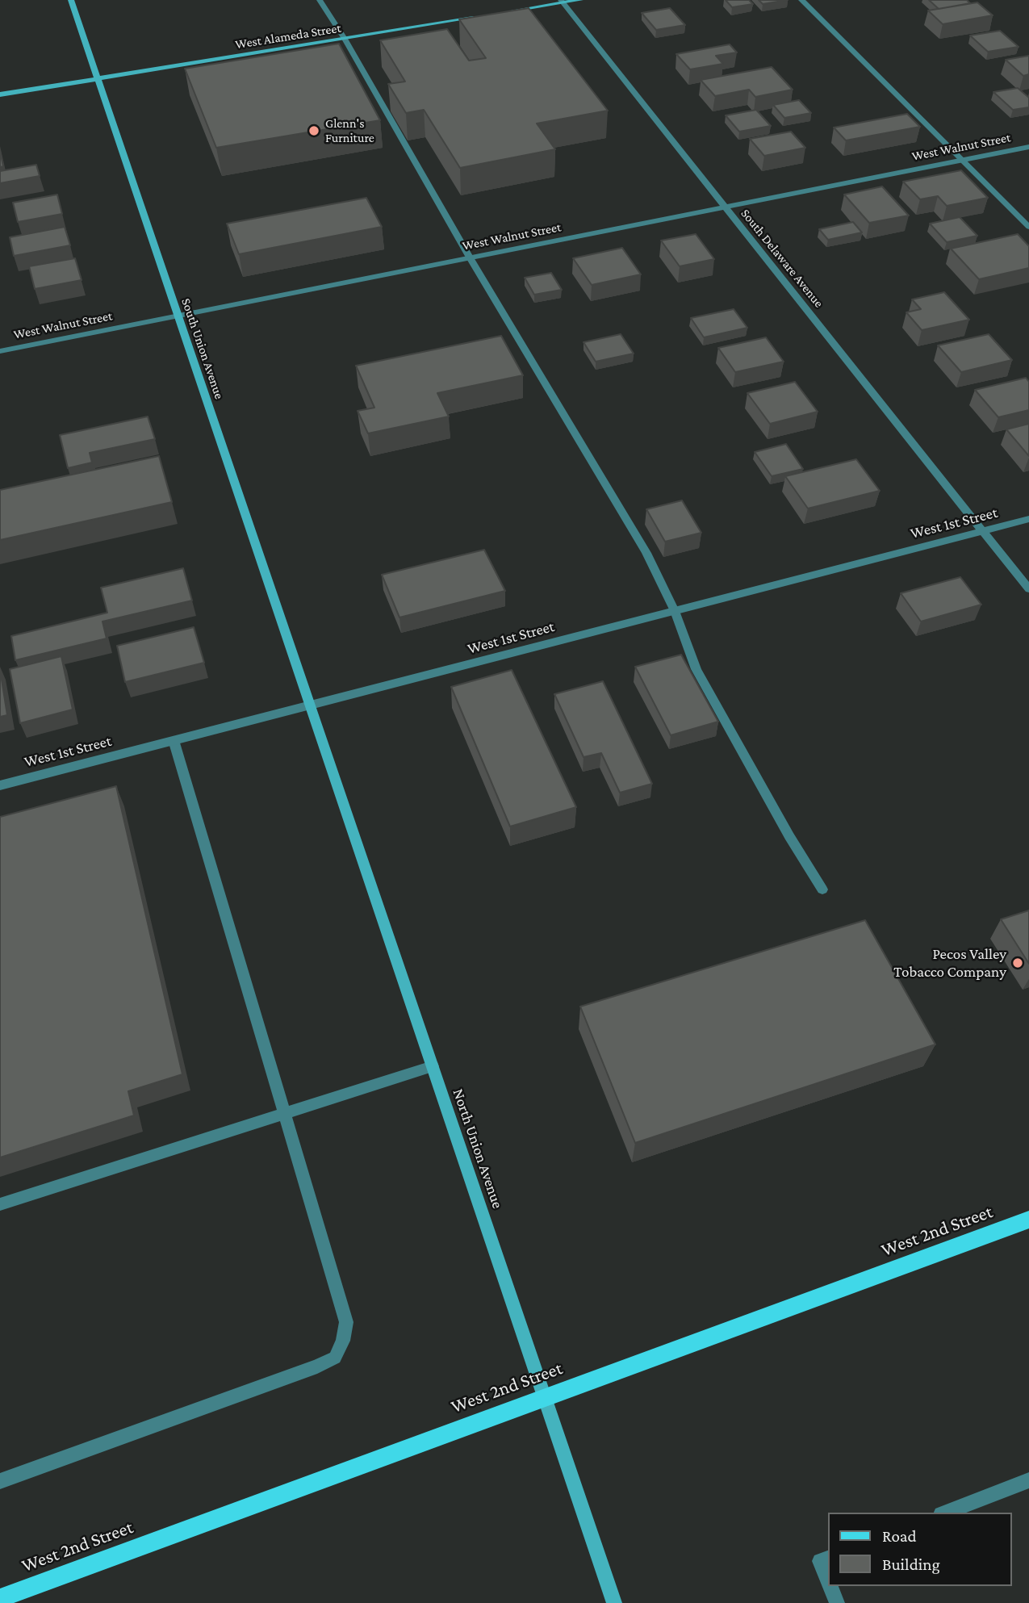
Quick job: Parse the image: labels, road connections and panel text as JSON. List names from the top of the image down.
{
  "streets": {
    "main road": [
      "West Alameda Street",
      "South Union Avenue",
      "North Union Avenue",
      "West 2nd Street"
    ],
    "street": ["West Walnut Street", "South Delaware Avenue", "West 1st Street"]
  },
  "crossings": [
    ["West Alameda Street", "South Union Avenue"],
    ["West Walnut Street", "South Delaware Avenue"],
    ["West Walnut Street", "South Union Avenue"],
    ["South Delaware Avenue", "West 1st Street"],
    ["South Union Avenue", "West 1st Street"],
    ["South Union Avenue", "North Union Avenue"],
    ["West 1st Street", "North Union Avenue"],
    ["North Union Avenue", "West 2nd Street"]
  ],
  "places": ["Glenn's Furniture", "Pecos Valley Tobacco Company"],
  "legend": ["Road", "Building"]
}
